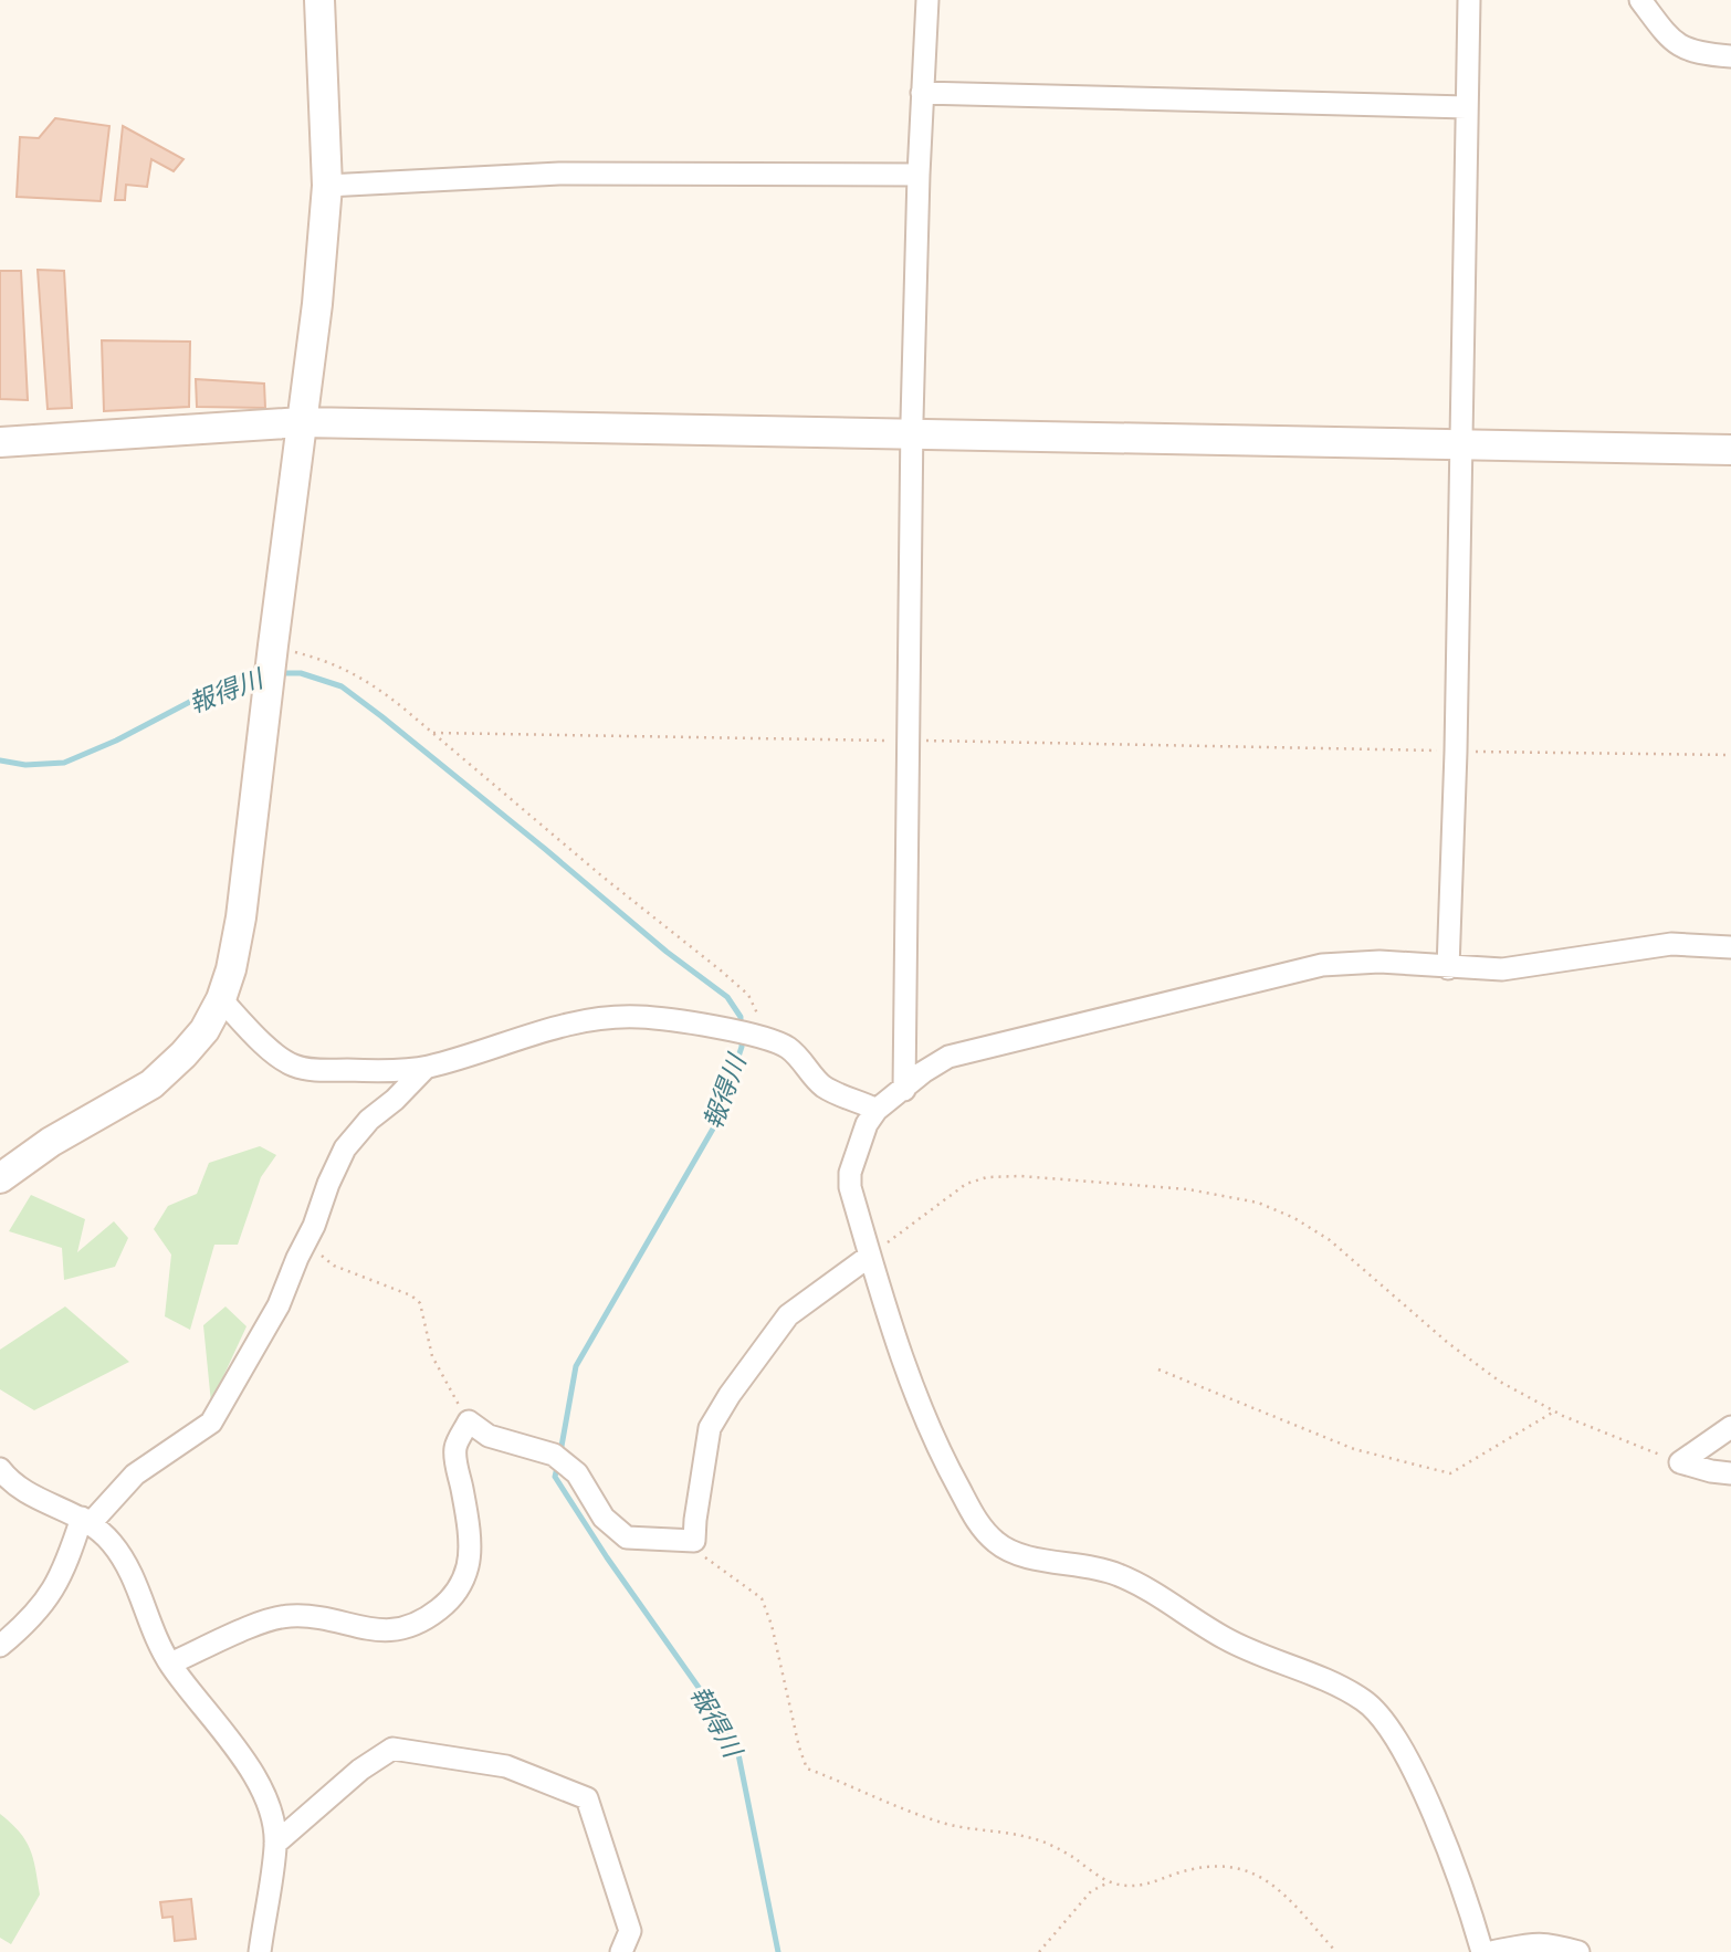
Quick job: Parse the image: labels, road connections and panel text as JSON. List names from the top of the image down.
{
  "water": ["報得川"]
}
